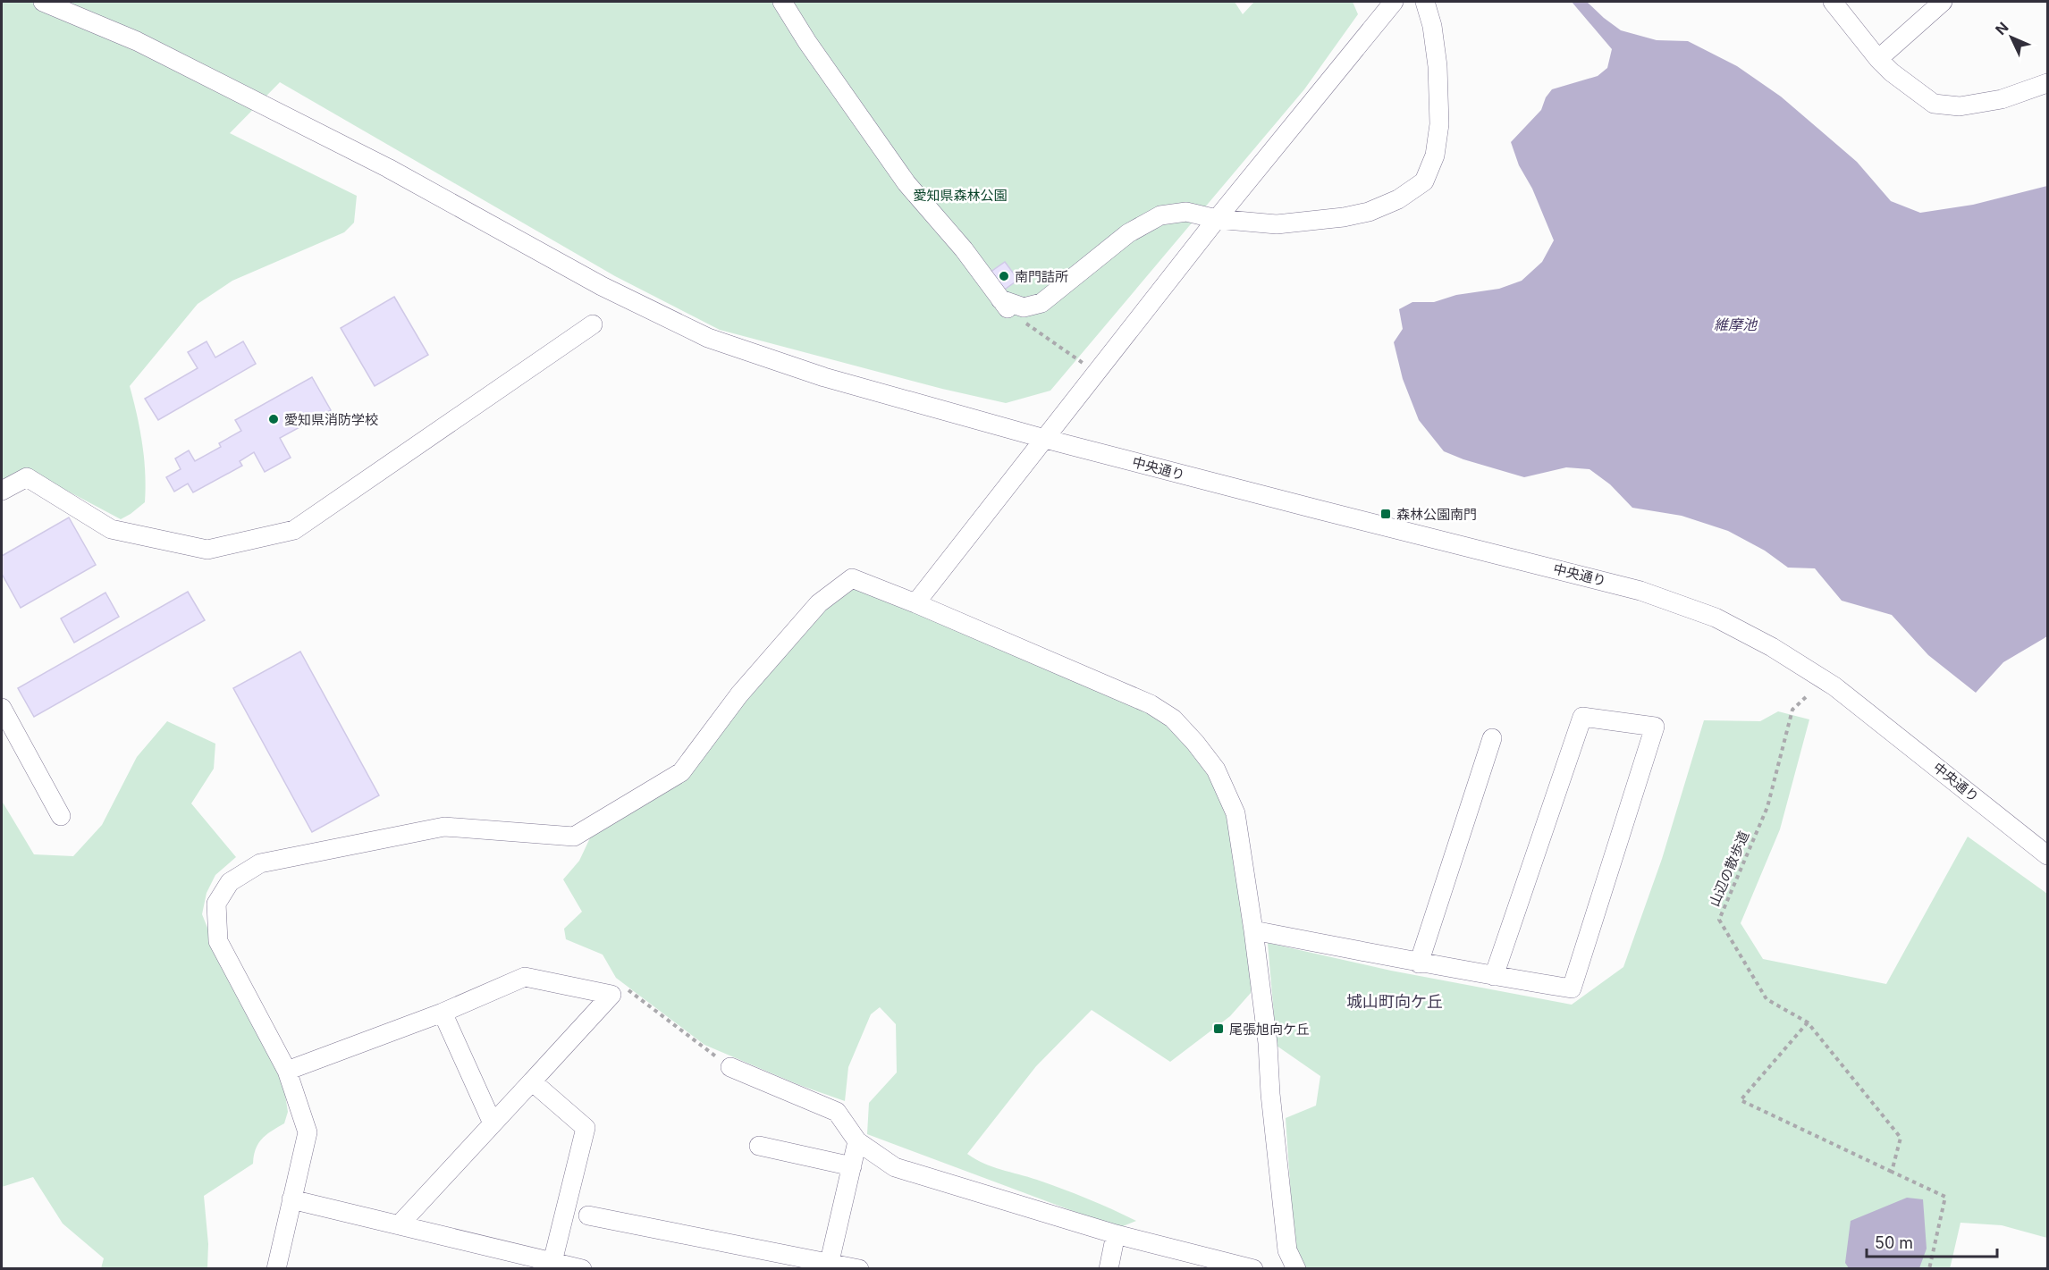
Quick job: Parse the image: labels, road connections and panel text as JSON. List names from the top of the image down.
{
  "streets": {
    "street": ["中央通り"],
    "path": ["山辺の散歩道"]
  },
  "districts": ["城山町向ケ丘"],
  "water": ["維摩池"],
  "parks": ["愛知県森林公園"],
  "places": {
    "other": ["南門詰所", "愛知県消防学校"],
    "transit": ["森林公園南門", "尾張旭向ケ丘"]
  },
  "scale_bar": "50 m",
  "north": "top left"
}
